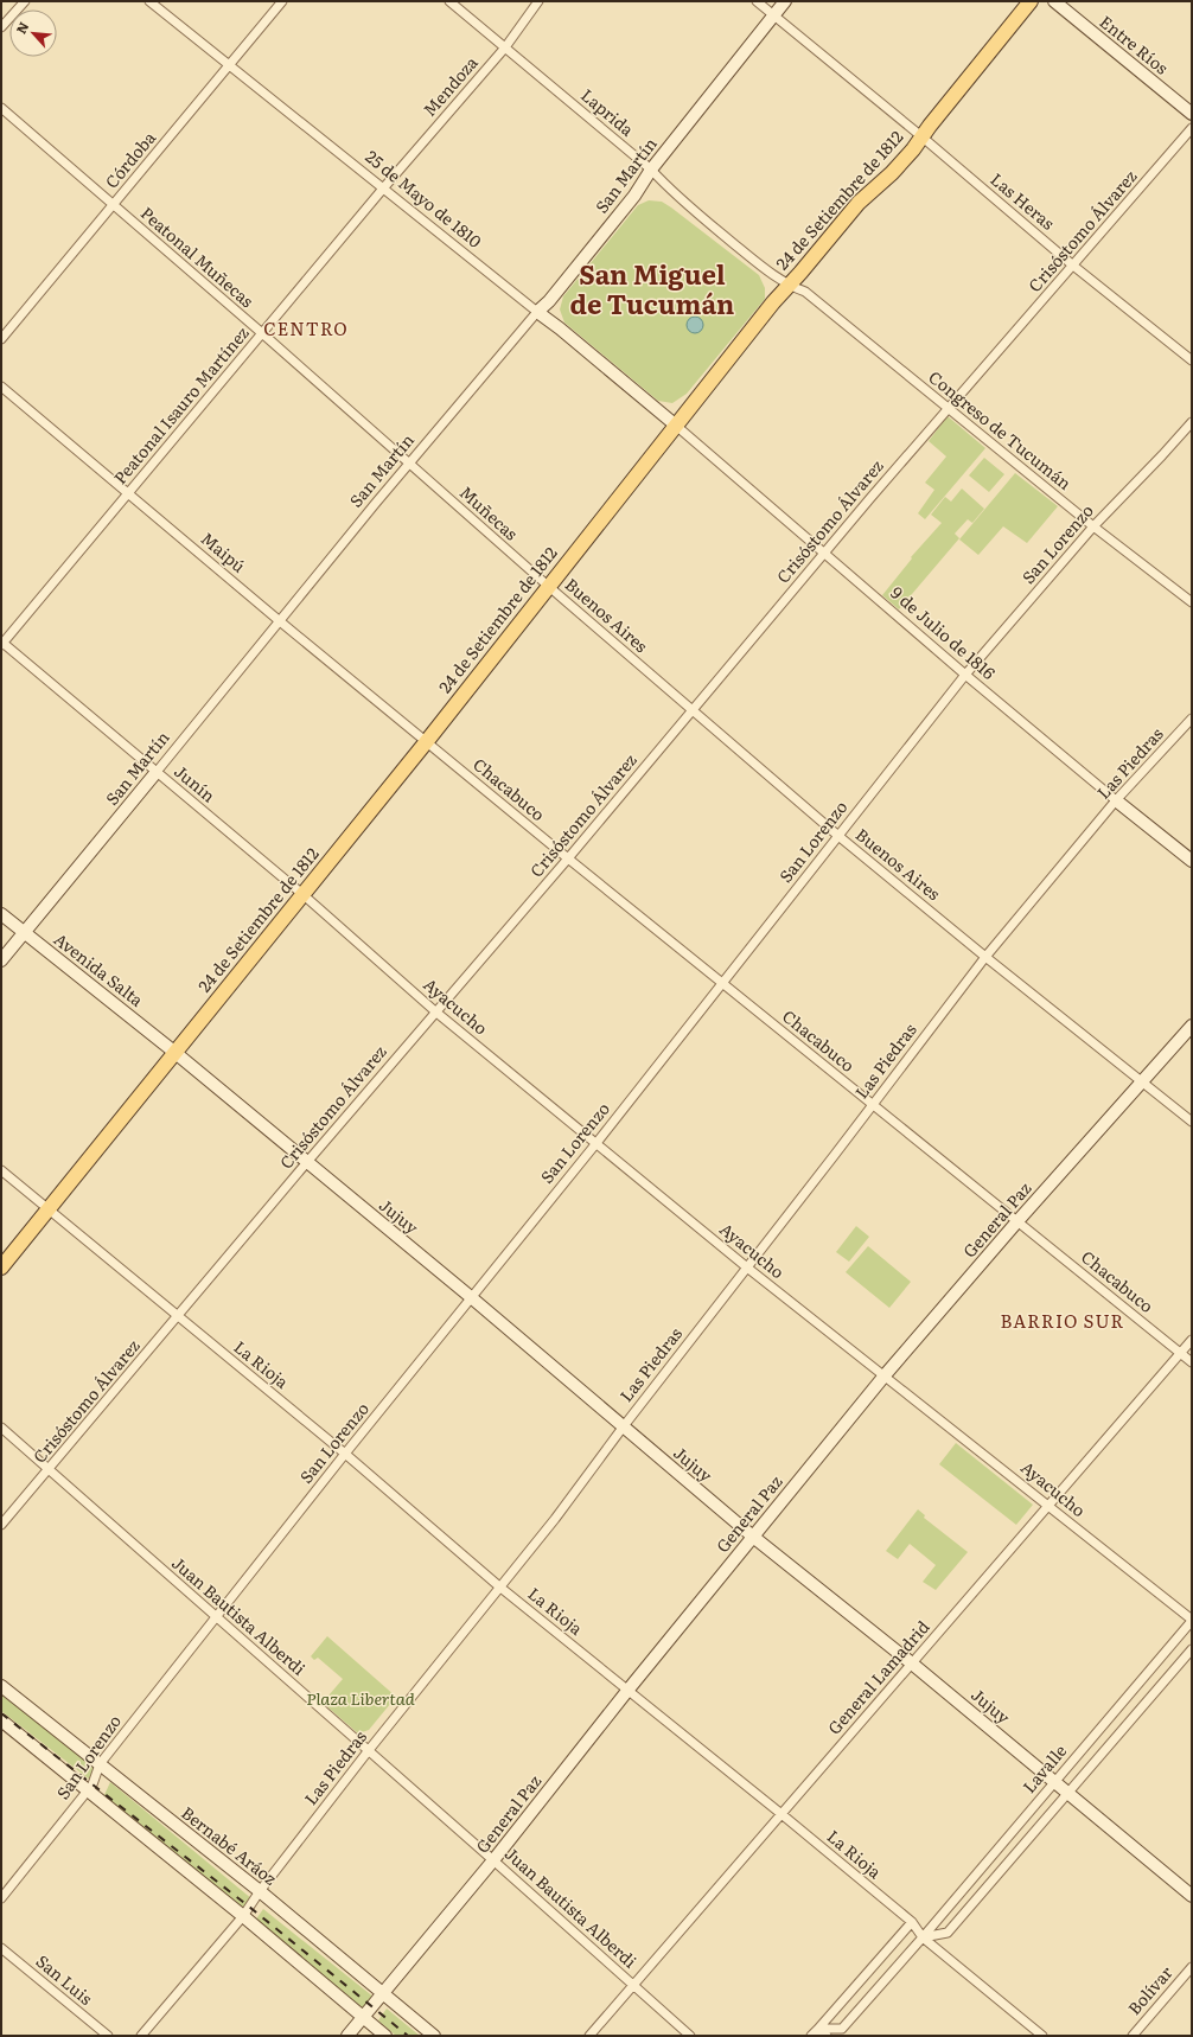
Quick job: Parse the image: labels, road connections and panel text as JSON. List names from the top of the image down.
{
  "streets": {
    "main road": ["24 de Setiembre de 1812"],
    "street": [
      "Entre Ríos",
      "Mendoza",
      "Laprida",
      "Córdoba",
      "San Martín",
      "25 de Mayo de 1810",
      "Las Heras",
      "Crisóstomo Álvarez",
      "Peatonal Muñecas",
      "Peatonal Isauro Martínez",
      "Congreso de Tucumán",
      "Muñecas",
      "San Lorenzo",
      "Maipú",
      "Buenos Aires",
      "9 de Julio de 1816",
      "Las Piedras",
      "Junín",
      "Chacabuco",
      "Avenida Salta",
      "Ayacucho",
      "Jujuy",
      "General Paz",
      "La Rioja",
      "Juan Bautista Alberdi",
      "General Lamadrid",
      "Lavalle",
      "Bernabé Aráoz",
      "San Luis",
      "Bolívar"
    ]
  },
  "crossings": [
    ["Mendoza", "Laprida"],
    ["Mendoza", "25 de Mayo de 1810"],
    ["Mendoza", "Peatonal Isauro Martínez"],
    ["Laprida", "San Martín"],
    ["Laprida", "24 de Setiembre de 1812"],
    ["Laprida", "Congreso de Tucumán"],
    ["Córdoba", "25 de Mayo de 1810"],
    ["Córdoba", "Peatonal Muñecas"],
    ["San Martín", "25 de Mayo de 1810"],
    ["San Martín", "Las Heras"],
    ["San Martín", "Peatonal Muñecas"],
    ["San Martín", "Muñecas"],
    ["San Martín", "Maipú"],
    ["San Martín", "Junín"],
    ["San Martín", "Avenida Salta"],
    ["25 de Mayo de 1810", "24 de Setiembre de 1812"],
    ["25 de Mayo de 1810", "Peatonal Isauro Martínez"],
    ["25 de Mayo de 1810", "9 de Julio de 1816"],
    ["24 de Setiembre de 1812", "Las Heras"],
    ["24 de Setiembre de 1812", "Congreso de Tucumán"],
    ["24 de Setiembre de 1812", "Muñecas"],
    ["24 de Setiembre de 1812", "Maipú"],
    ["24 de Setiembre de 1812", "Buenos Aires"],
    ["24 de Setiembre de 1812", "9 de Julio de 1816"],
    ["24 de Setiembre de 1812", "Junín"],
    ["24 de Setiembre de 1812", "Chacabuco"],
    ["24 de Setiembre de 1812", "Avenida Salta"],
    ["24 de Setiembre de 1812", "Ayacucho"],
    ["24 de Setiembre de 1812", "Jujuy"],
    ["24 de Setiembre de 1812", "La Rioja"],
    ["Las Heras", "Crisóstomo Álvarez"],
    ["Crisóstomo Álvarez", "Congreso de Tucumán"],
    ["Crisóstomo Álvarez", "Buenos Aires"],
    ["Crisóstomo Álvarez", "9 de Julio de 1816"],
    ["Crisóstomo Álvarez", "Chacabuco"],
    ["Crisóstomo Álvarez", "Ayacucho"],
    ["Crisóstomo Álvarez", "Jujuy"],
    ["Crisóstomo Álvarez", "La Rioja"],
    ["Crisóstomo Álvarez", "Juan Bautista Alberdi"],
    ["Peatonal Muñecas", "Peatonal Isauro Martínez"],
    ["Peatonal Muñecas", "Muñecas"],
    ["Peatonal Isauro Martínez", "Maipú"],
    ["Peatonal Isauro Martínez", "Junín"],
    ["Congreso de Tucumán", "San Lorenzo"],
    ["Muñecas", "Buenos Aires"],
    ["San Lorenzo", "Buenos Aires"],
    ["San Lorenzo", "9 de Julio de 1816"],
    ["San Lorenzo", "Chacabuco"],
    ["San Lorenzo", "Ayacucho"],
    ["San Lorenzo", "Jujuy"],
    ["San Lorenzo", "La Rioja"],
    ["San Lorenzo", "Juan Bautista Alberdi"],
    ["San Lorenzo", "Bernabé Aráoz"],
    ["Maipú", "Chacabuco"],
    ["Buenos Aires", "Las Piedras"],
    ["Buenos Aires", "General Paz"],
    ["9 de Julio de 1816", "Las Piedras"],
    ["Las Piedras", "Chacabuco"],
    ["Las Piedras", "Ayacucho"],
    ["Las Piedras", "Jujuy"],
    ["Las Piedras", "La Rioja"],
    ["Las Piedras", "Juan Bautista Alberdi"],
    ["Las Piedras", "Bernabé Aráoz"],
    ["Junín", "Ayacucho"],
    ["Chacabuco", "General Paz"],
    ["Chacabuco", "General Lamadrid"],
    ["Avenida Salta", "Jujuy"],
    ["Ayacucho", "General Paz"],
    ["Ayacucho", "General Lamadrid"],
    ["Ayacucho", "Lavalle"],
    ["Jujuy", "General Paz"],
    ["Jujuy", "General Lamadrid"],
    ["Jujuy", "Lavalle"],
    ["General Paz", "La Rioja"],
    ["General Paz", "Juan Bautista Alberdi"],
    ["General Paz", "Bernabé Aráoz"],
    ["La Rioja", "General Lamadrid"],
    ["La Rioja", "Lavalle"],
    ["Juan Bautista Alberdi", "General Lamadrid"]
  ],
  "districts": ["San Miguel de Tucumán", "CENTRO", "BARRIO SUR"],
  "parks": ["Plaza Libertad"],
  "north": "top left"
}
